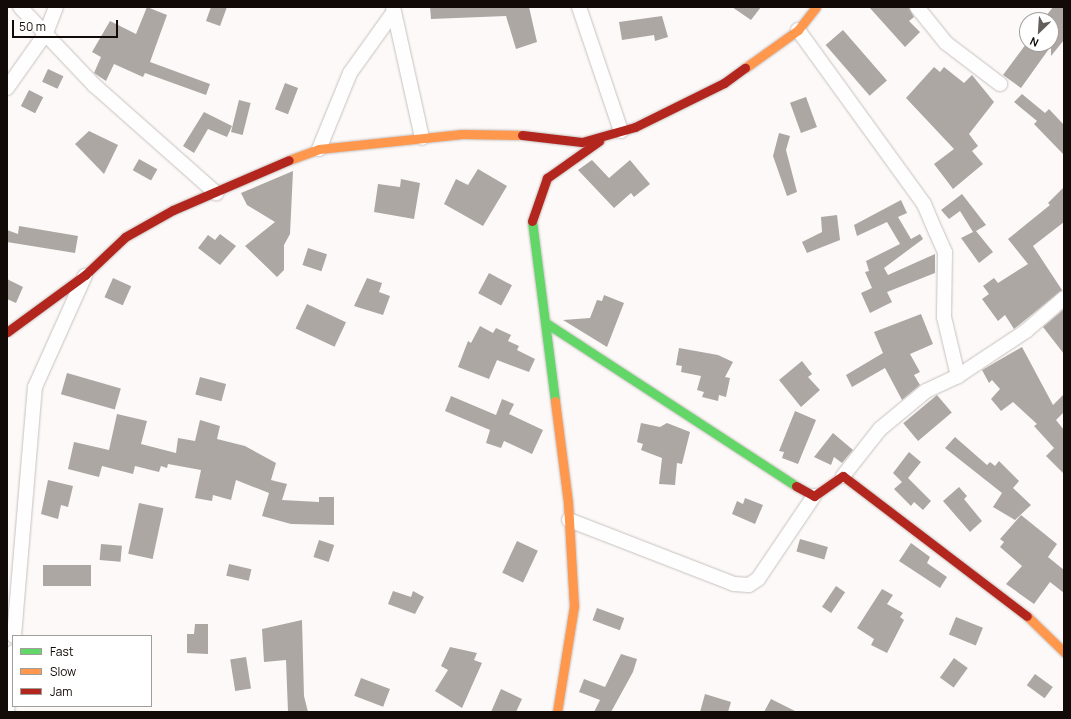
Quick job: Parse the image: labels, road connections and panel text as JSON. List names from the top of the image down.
{
  "legend": ["Fast", "Slow", "Jam"],
  "scale_bar": "50 m",
  "north": "bottom left"
}
